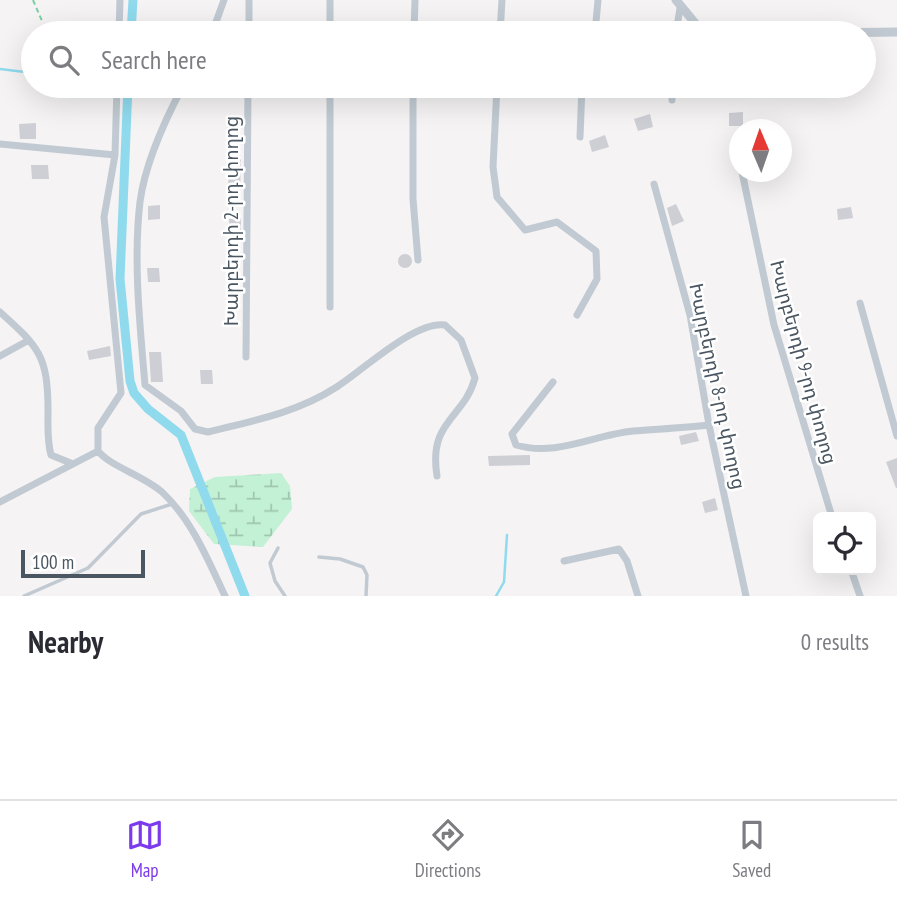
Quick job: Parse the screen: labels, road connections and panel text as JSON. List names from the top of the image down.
{
  "streets": {
    "street": ["Խարբերդի 2-րդ փողոց", "Խարբերդի 9-րդ փողոց", "Խարբերդի 8-րդ փողոց"]
  },
  "scale_bar": "100 m",
  "north": "top",
  "page": {
    "search": "Search here",
    "scale": "100 m",
    "heading": ["Nearby", "0 results"],
    "nav": ["Map", "Directions", "Saved"]
  }
}
